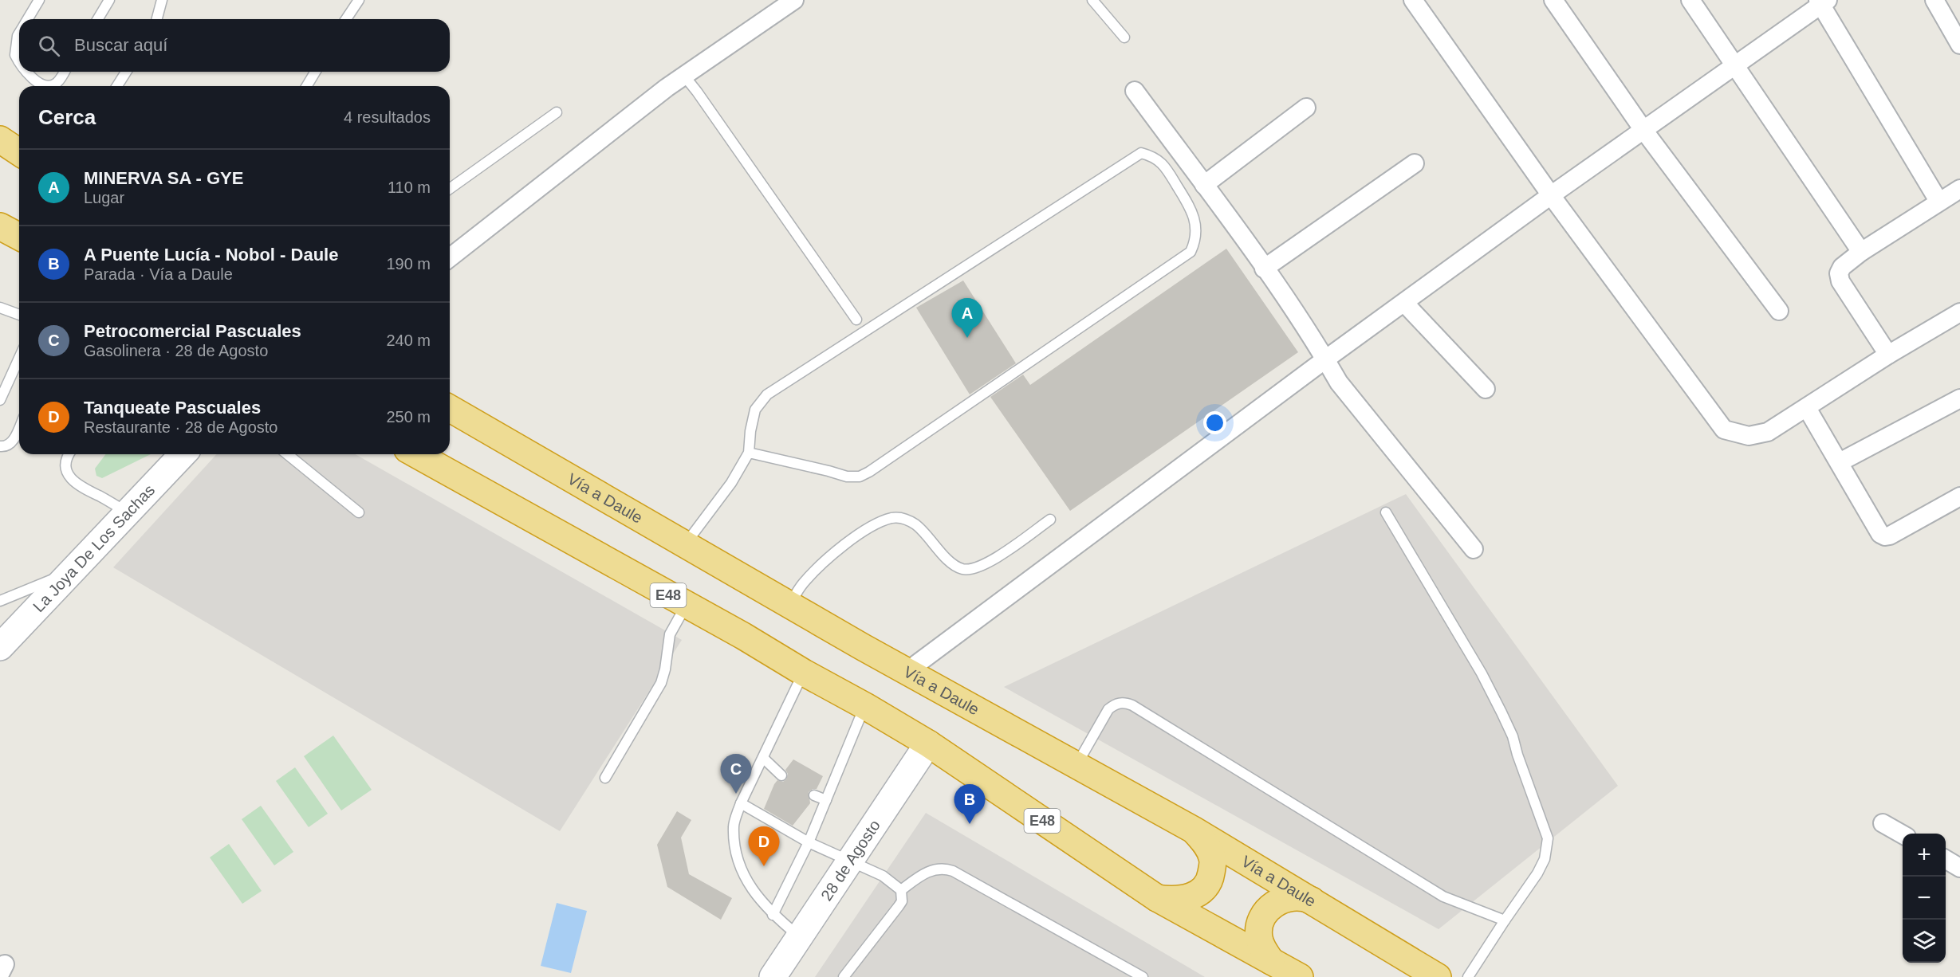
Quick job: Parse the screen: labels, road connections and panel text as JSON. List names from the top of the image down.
{
  "streets": {
    "highway": ["Vía a Daule", "E48"],
    "street": ["La Joya De Los Sachas", "28 de Agosto"]
  },
  "crossings": [
    ["E48", "28 de Agosto"]
  ],
  "page": {
    "search": "Buscar aquí",
    "heading": ["Cerca", "4 resultados"],
    "list": [
      {
        "mark": "A",
        "name": "MINERVA SA - GYE",
        "note": "Lugar",
        "value": "110 m"
      },
      {
        "mark": "B",
        "name": "A Puente Lucía - Nobol - Daule",
        "note": "Parada · Vía a Daule",
        "value": "190 m"
      },
      {
        "mark": "C",
        "name": "Petrocomercial Pascuales",
        "note": "Gasolinera · 28 de Agosto",
        "value": "240 m"
      },
      {
        "mark": "D",
        "name": "Tanqueate Pascuales",
        "note": "Restaurante · 28 de Agosto",
        "value": "250 m"
      }
    ],
    "pins": [
      "A",
      "C",
      "B",
      "D"
    ],
    "map_buttons": ["+", "−"]
  }
}
